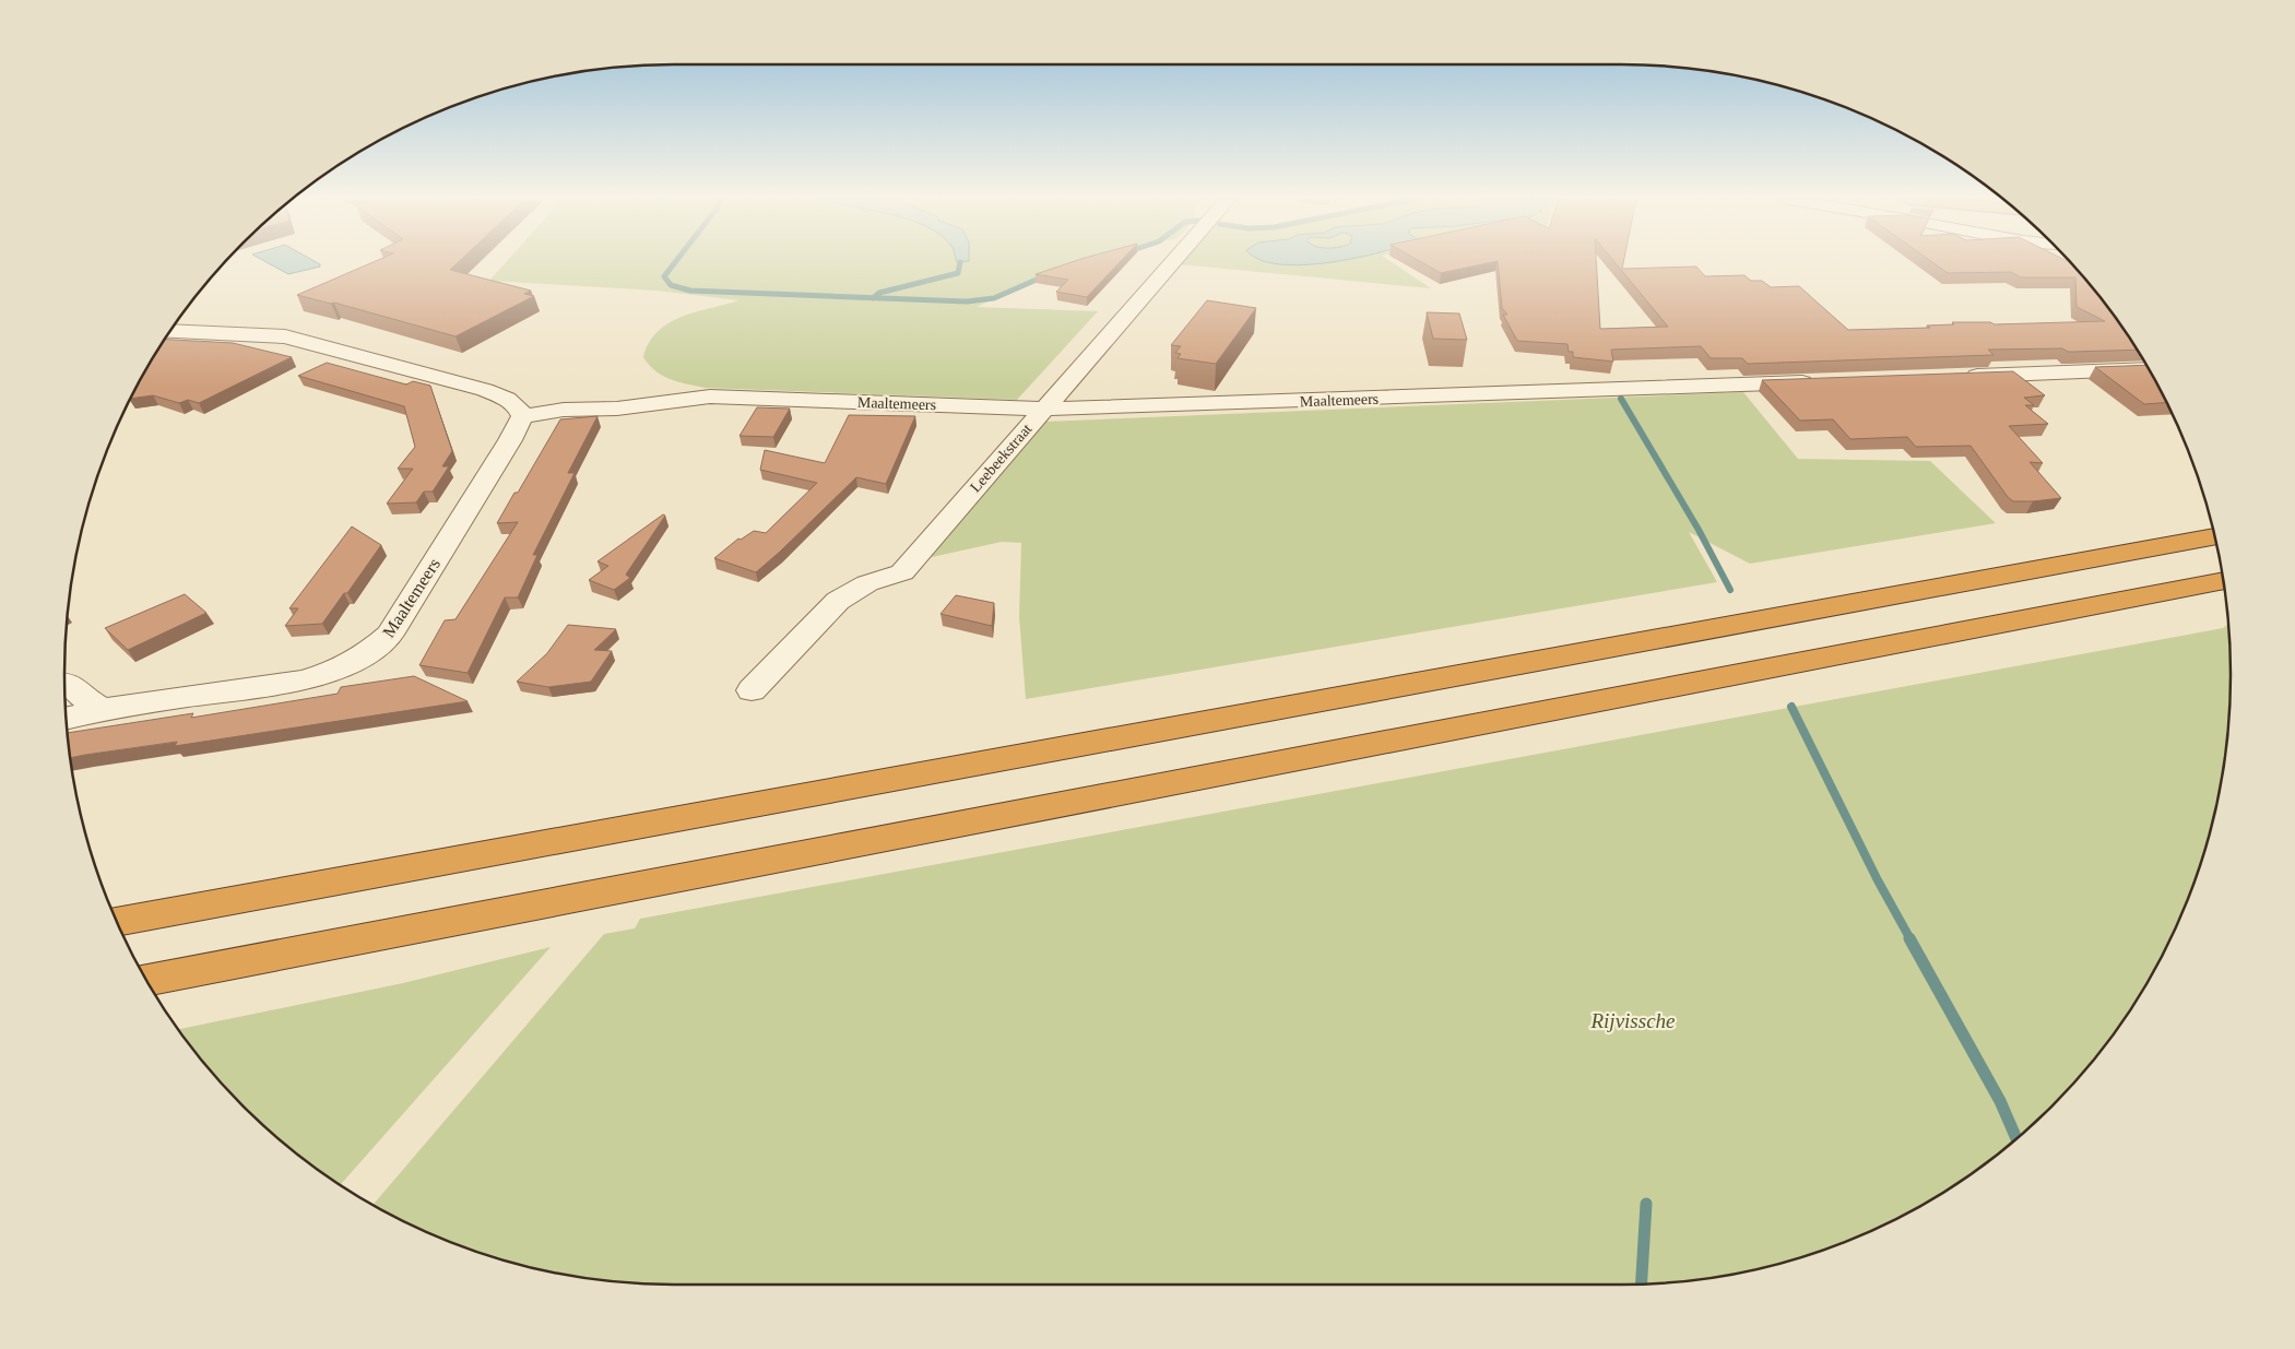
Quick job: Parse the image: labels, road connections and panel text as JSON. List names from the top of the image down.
{
  "streets": {
    "street": ["Maaltemeers", "Leebeekstraat"]
  },
  "crossings": [
    ["Maaltemeers", "Leebeekstraat"]
  ],
  "parks": ["Rijvissche"]
}
